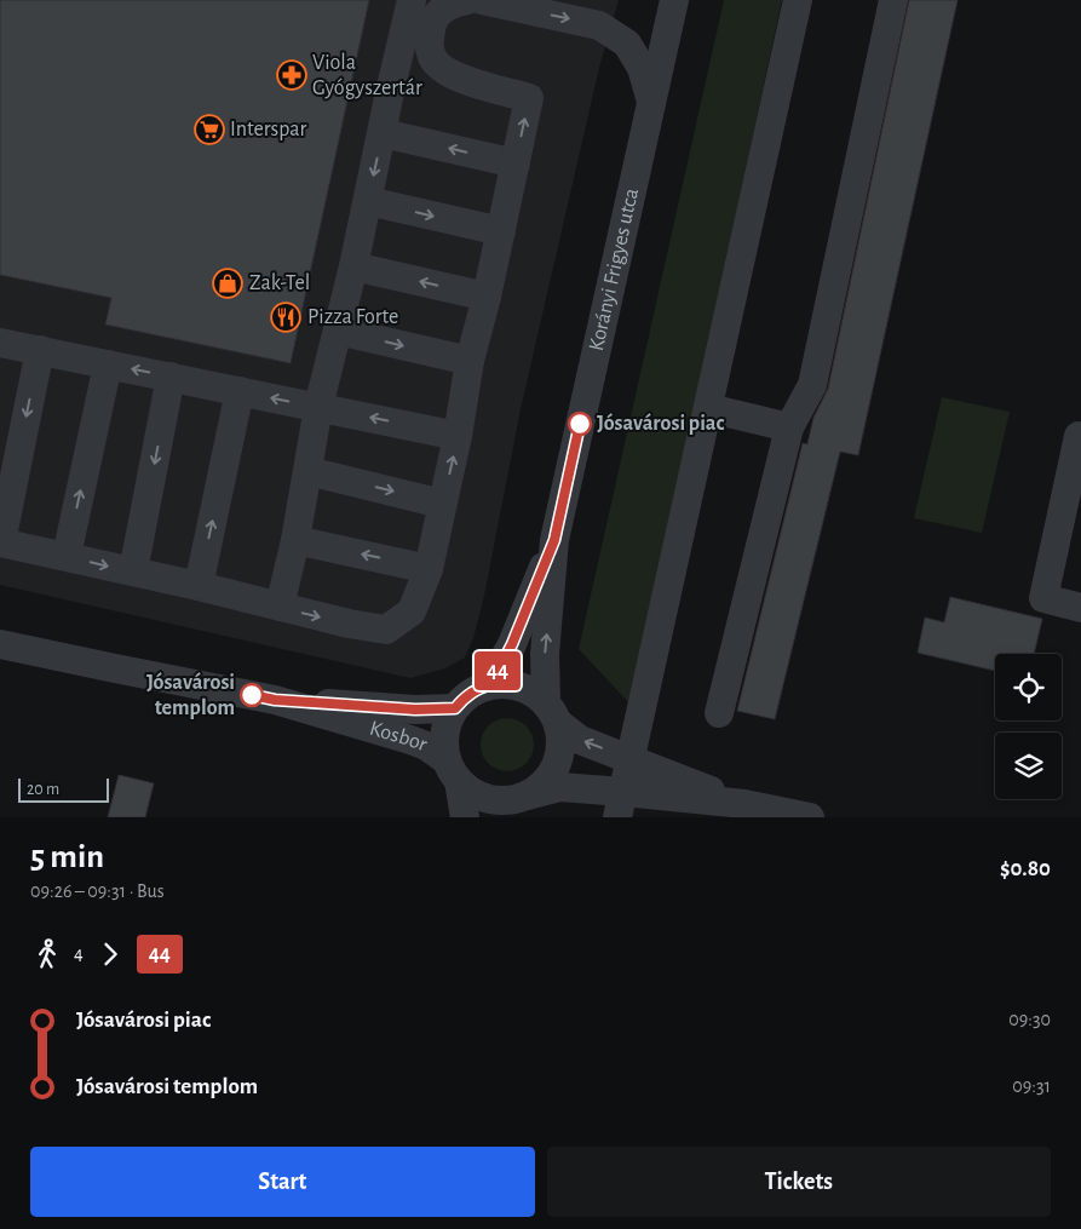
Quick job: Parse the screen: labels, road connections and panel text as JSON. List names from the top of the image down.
{
  "streets": {
    "street": ["Korányi Frigyes utca", "Kosbor"]
  },
  "crossings": [
    ["Korányi Frigyes utca", "Kosbor"]
  ],
  "places": {
    "pharmacy": ["Viola Gyógyszertár"],
    "supermarket": ["Interspar"],
    "shop": ["Zak-Tel"],
    "restaurant": ["Pizza Forte"],
    "other": ["Jósavárosi piac", "Jósavárosi templom"]
  },
  "lines": ["bus line 44"],
  "scale_bar": "20 m",
  "page": {
    "on_map": "44",
    "scale": "20 m",
    "heading": ["5 min", "09:26 – 09:31 · Bus", "$0.80"],
    "legs": ["4", "44"],
    "list": [
      {
        "name": "Jósavárosi piac",
        "value": "09:30"
      },
      {
        "name": "Jósavárosi templom",
        "value": "09:31"
      }
    ],
    "buttons": ["Start", "Tickets"]
  }
}
